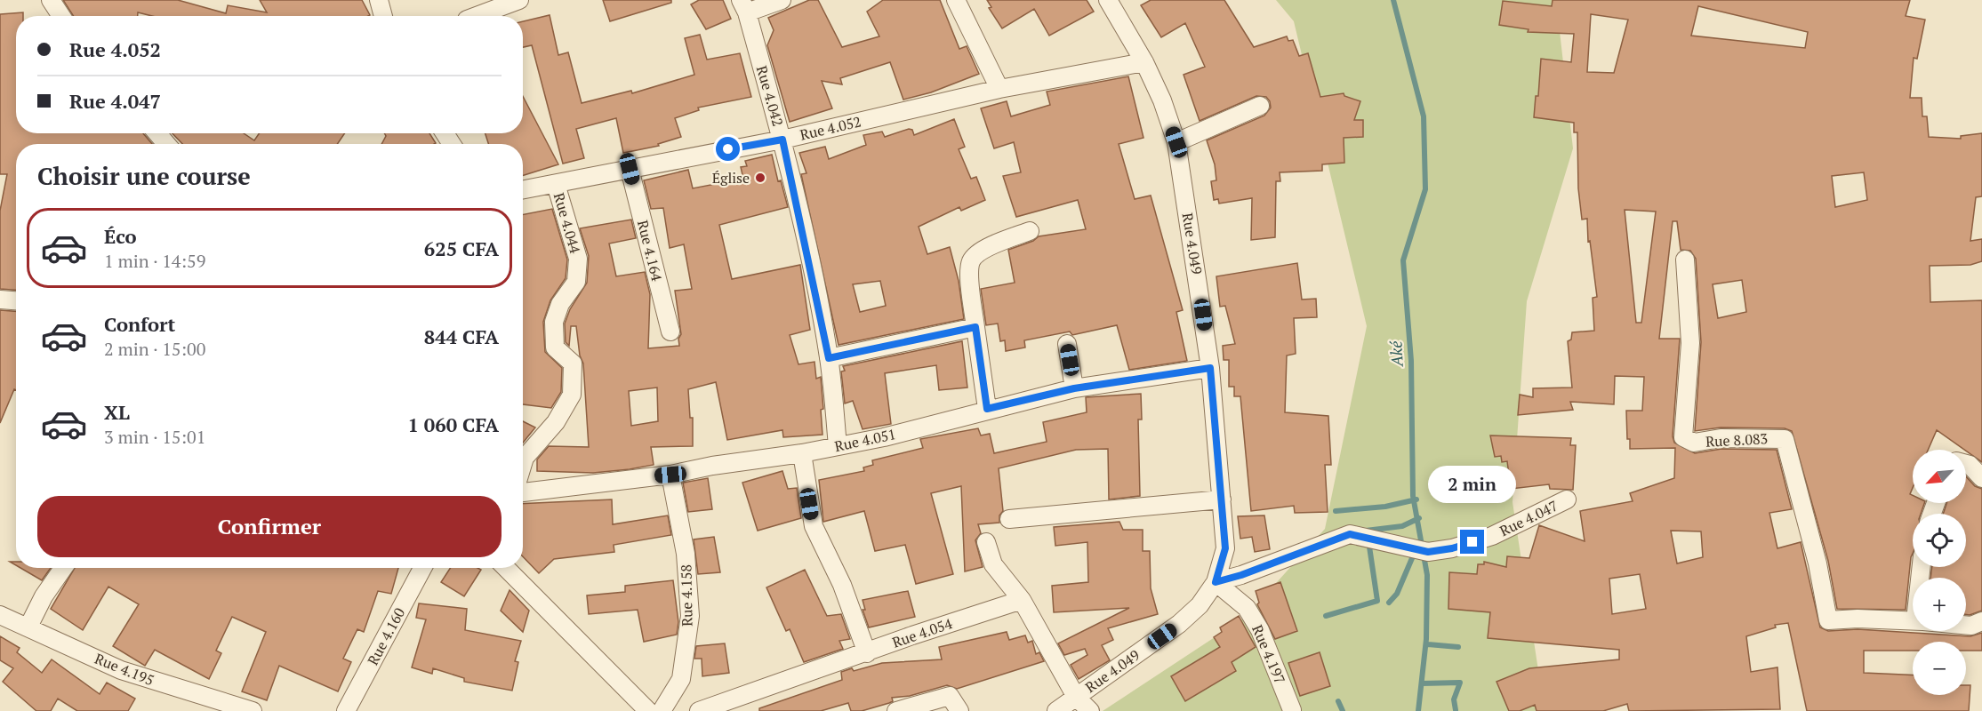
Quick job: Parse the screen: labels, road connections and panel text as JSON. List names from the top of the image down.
{
  "streets": {
    "street": [
      "Rue 4.042",
      "Rue 4.052",
      "Rue 4.044",
      "Rue 4.049",
      "Rue 4.164",
      "Rue 4.051",
      "Rue 8.083",
      "Rue 4.047",
      "Rue 4.158",
      "Rue 4.054",
      "Rue 4.160",
      "Rue 4.197",
      "Rue 4.195"
    ]
  },
  "crossings": [
    ["Rue 4.042", "Rue 4.052"],
    ["Rue 4.042", "Rue 4.051"],
    ["Rue 4.052", "Rue 4.044"],
    ["Rue 4.052", "Rue 4.049"],
    ["Rue 4.052", "Rue 4.164"],
    ["Rue 4.049", "Rue 4.051"],
    ["Rue 4.049", "Rue 4.047"],
    ["Rue 4.049", "Rue 4.197"],
    ["Rue 4.051", "Rue 4.158"],
    ["Rue 4.047", "Rue 4.197"]
  ],
  "water": ["Aké"],
  "places": ["Église"],
  "north": "bottom left",
  "page": {
    "banner": ["Rue 4.052", "Rue 4.047"],
    "heading": "Choisir une course",
    "list": [
      {
        "name": "Éco",
        "note": "1 min · 14:59",
        "value": "625 CFA"
      },
      {
        "name": "Confort",
        "note": "2 min · 15:00",
        "value": "844 CFA"
      },
      {
        "name": "XL",
        "note": "3 min · 15:01",
        "value": "1 060 CFA"
      }
    ],
    "map_buttons": ["+", "−"],
    "bubble": "2 min",
    "buttons": "Confirmer"
  }
}
